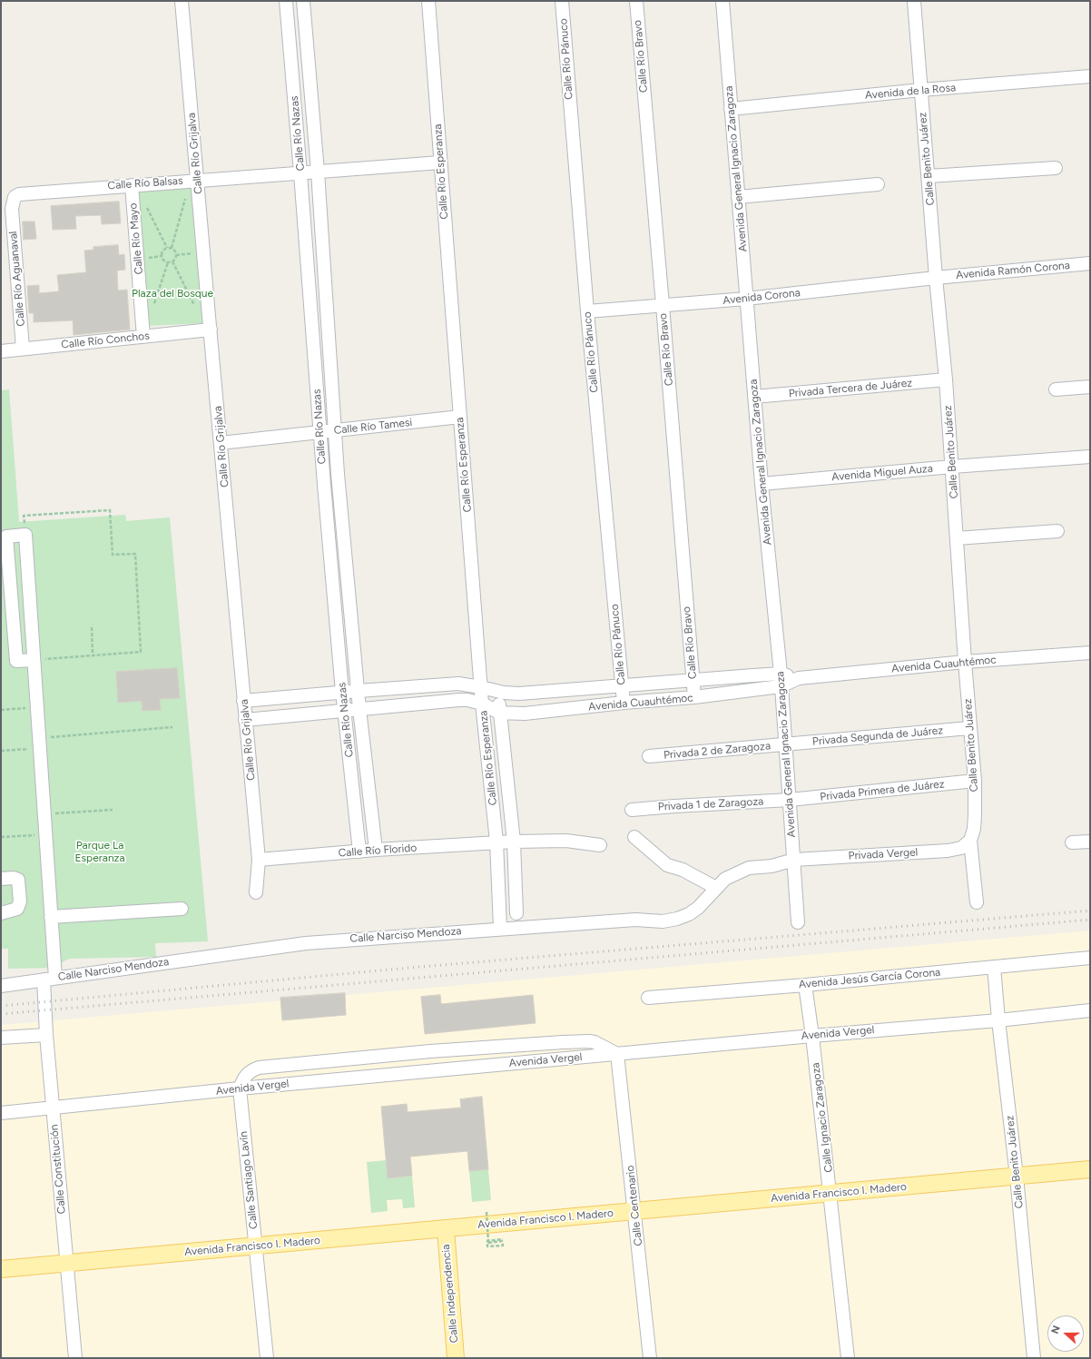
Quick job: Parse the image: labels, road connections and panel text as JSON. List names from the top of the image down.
{
  "streets": {
    "main road": ["Avenida Francisco I. Madero", "Calle Independencia"],
    "street": [
      "Calle Río Bravo",
      "Calle Río Pánuco",
      "Avenida de la Rosa",
      "Calle Río Nazas",
      "Calle Río Grijalva",
      "Calle Benito Juárez",
      "Avenida General Ignacio Zaragoza",
      "Calle Río Esperanza",
      "Calle Río Balsas",
      "Calle Río Mayo",
      "Avenida Ramón Corona",
      "Calle Río Aguanaval",
      "Avenida Corona",
      "Calle Río Conchos",
      "Privada Tercera de Juárez",
      "Calle Río Tamesi",
      "Avenida Miguel Auza",
      "Avenida Cuauhtémoc",
      "Privada Segunda de Juárez",
      "Privada 2 de Zaragoza",
      "Privada Primera de Juárez",
      "Privada 1 de Zaragoza",
      "Calle Río Florido",
      "Privada Vergel",
      "Calle Narciso Mendoza",
      "Avenida Jesús García Corona",
      "Avenida Vergel",
      "Calle Ignacio Zaragoza",
      "Calle Constitución",
      "Calle Santiago Lavín",
      "Calle Centenario"
    ]
  },
  "crossings": [
    ["Calle Río Bravo", "Avenida Corona"],
    ["Calle Río Bravo", "Avenida Cuauhtémoc"],
    ["Calle Río Pánuco", "Avenida Corona"],
    ["Calle Río Pánuco", "Avenida Cuauhtémoc"],
    ["Avenida de la Rosa", "Calle Benito Juárez"],
    ["Avenida de la Rosa", "Avenida General Ignacio Zaragoza"],
    ["Calle Río Nazas", "Calle Río Balsas"],
    ["Calle Río Nazas", "Calle Río Tamesi"],
    ["Calle Río Nazas", "Avenida Cuauhtémoc"],
    ["Calle Río Nazas", "Calle Río Florido"],
    ["Calle Río Grijalva", "Calle Río Balsas"],
    ["Calle Río Grijalva", "Calle Río Conchos"],
    ["Calle Río Grijalva", "Calle Río Tamesi"],
    ["Calle Río Grijalva", "Avenida Cuauhtémoc"],
    ["Calle Río Grijalva", "Calle Río Florido"],
    ["Calle Benito Juárez", "Avenida Ramón Corona"],
    ["Calle Benito Juárez", "Avenida Corona"],
    ["Calle Benito Juárez", "Privada Tercera de Juárez"],
    ["Calle Benito Juárez", "Avenida Miguel Auza"],
    ["Calle Benito Juárez", "Avenida Cuauhtémoc"],
    ["Calle Benito Juárez", "Privada Segunda de Juárez"],
    ["Calle Benito Juárez", "Privada Primera de Juárez"],
    ["Calle Benito Juárez", "Privada Vergel"],
    ["Calle Benito Juárez", "Avenida Jesús García Corona"],
    ["Calle Benito Juárez", "Avenida Vergel"],
    ["Calle Benito Juárez", "Avenida Francisco I. Madero"],
    ["Avenida General Ignacio Zaragoza", "Avenida Corona"],
    ["Avenida General Ignacio Zaragoza", "Privada Tercera de Juárez"],
    ["Avenida General Ignacio Zaragoza", "Avenida Miguel Auza"],
    ["Avenida General Ignacio Zaragoza", "Avenida Cuauhtémoc"],
    ["Avenida General Ignacio Zaragoza", "Privada Segunda de Juárez"],
    ["Avenida General Ignacio Zaragoza", "Privada 2 de Zaragoza"],
    ["Avenida General Ignacio Zaragoza", "Privada Primera de Juárez"],
    ["Avenida General Ignacio Zaragoza", "Privada 1 de Zaragoza"],
    ["Avenida General Ignacio Zaragoza", "Privada Vergel"],
    ["Avenida General Ignacio Zaragoza", "Calle Narciso Mendoza"],
    ["Calle Río Esperanza", "Calle Río Balsas"],
    ["Calle Río Esperanza", "Calle Río Tamesi"],
    ["Calle Río Esperanza", "Avenida Cuauhtémoc"],
    ["Calle Río Esperanza", "Calle Río Florido"],
    ["Calle Río Esperanza", "Calle Narciso Mendoza"],
    ["Calle Río Balsas", "Calle Río Mayo"],
    ["Calle Río Balsas", "Calle Río Aguanaval"],
    ["Calle Río Mayo", "Calle Río Conchos"],
    ["Avenida Ramón Corona", "Avenida Corona"],
    ["Calle Río Aguanaval", "Calle Río Conchos"],
    ["Privada Segunda de Juárez", "Privada 2 de Zaragoza"],
    ["Privada Primera de Juárez", "Privada 1 de Zaragoza"],
    ["Privada Vergel", "Calle Narciso Mendoza"],
    ["Calle Narciso Mendoza", "Calle Constitución"],
    ["Avenida Jesús García Corona", "Calle Ignacio Zaragoza"],
    ["Avenida Vergel", "Calle Ignacio Zaragoza"],
    ["Avenida Vergel", "Calle Constitución"],
    ["Avenida Vergel", "Calle Santiago Lavín"],
    ["Avenida Vergel", "Calle Centenario"],
    ["Calle Ignacio Zaragoza", "Avenida Francisco I. Madero"],
    ["Calle Constitución", "Avenida Francisco I. Madero"],
    ["Calle Santiago Lavín", "Avenida Francisco I. Madero"],
    ["Avenida Francisco I. Madero", "Calle Centenario"],
    ["Avenida Francisco I. Madero", "Calle Independencia"]
  ],
  "parks": ["Plaza del Bosque", "Parque La Esperanza"],
  "north": "left"
}
